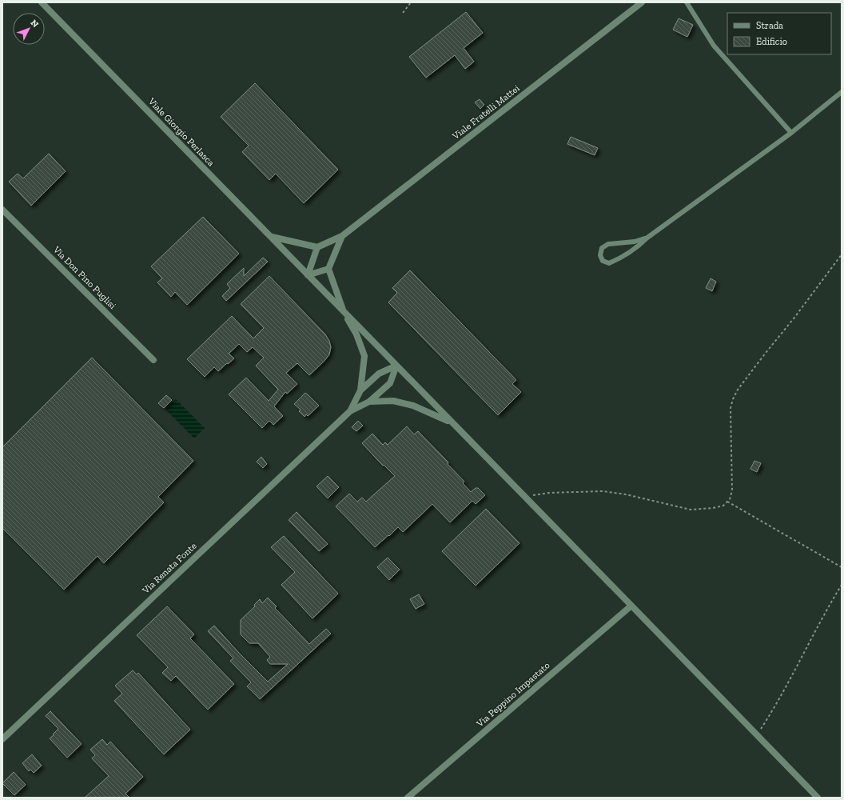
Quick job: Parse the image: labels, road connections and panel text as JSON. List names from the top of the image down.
{
  "streets": {
    "street": [
      "Viale Fratelli Mattei",
      "Viale Giorgio Perlasca",
      "Via Don Pino Puglisi",
      "Via Renata Fonte",
      "Via Peppino Impastato"
    ]
  },
  "crossings": [
    ["Viale Giorgio Perlasca", "Via Renata Fonte"],
    ["Viale Giorgio Perlasca", "Via Peppino Impastato"]
  ],
  "legend": ["Strada", "Edificio"],
  "north": "top right"
}
